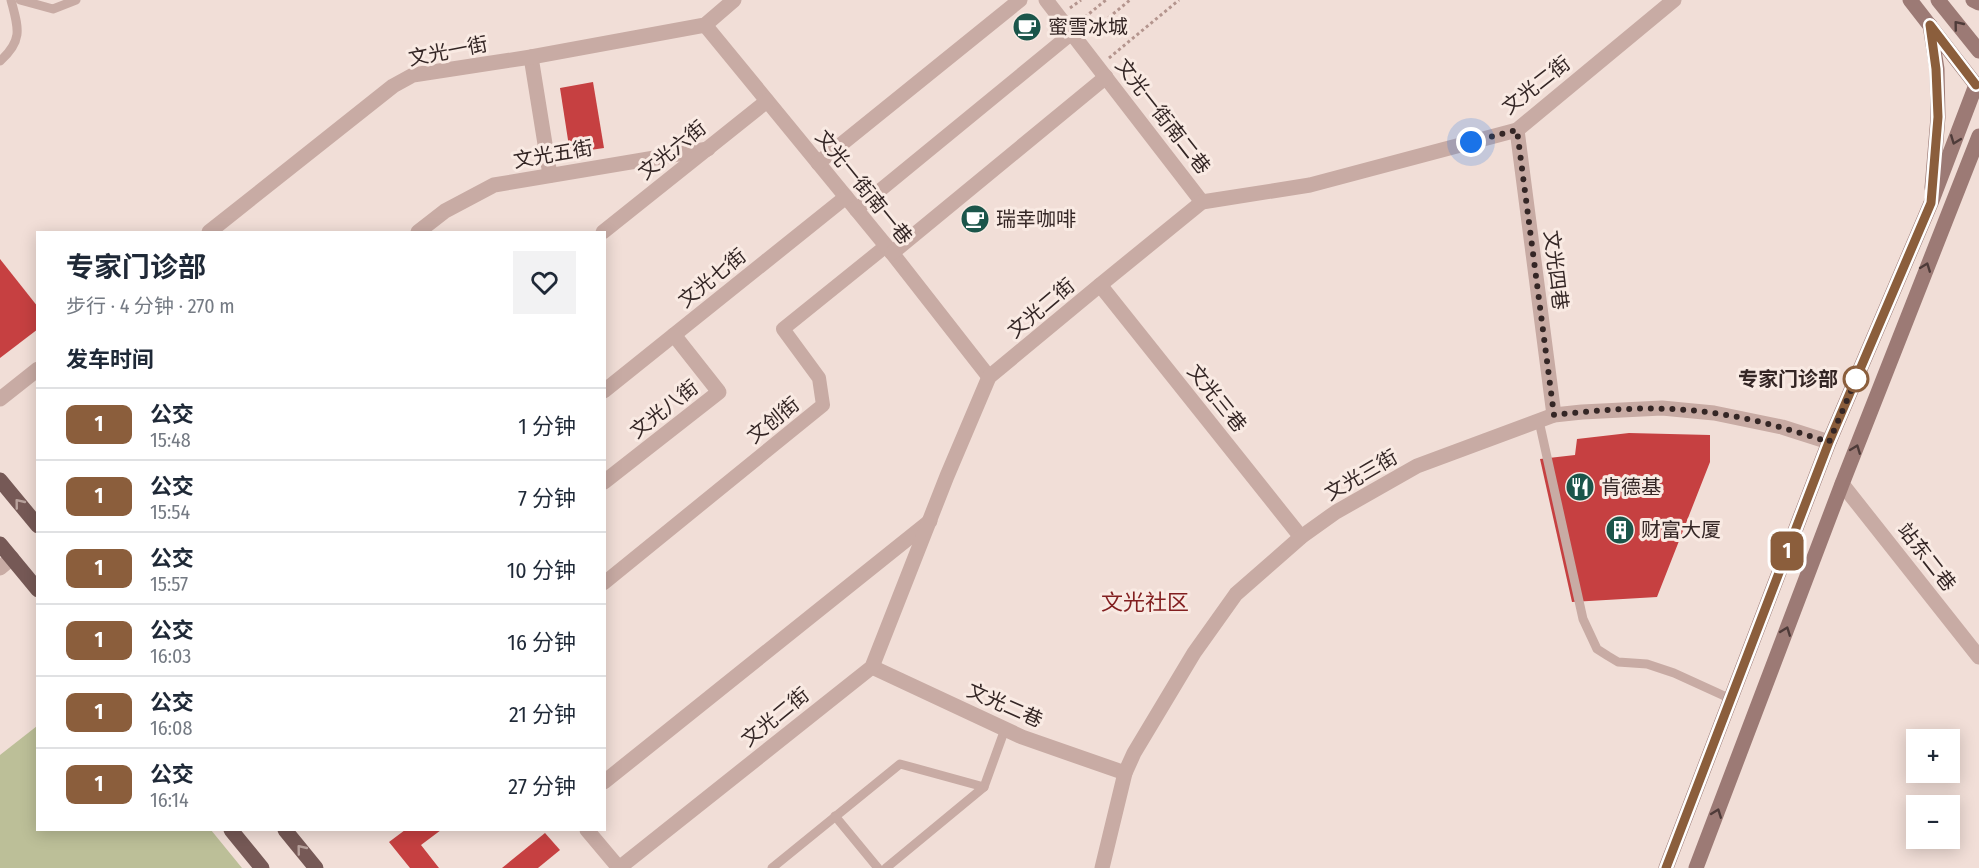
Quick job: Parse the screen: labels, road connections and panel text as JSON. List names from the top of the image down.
{
  "streets": {
    "street": [
      "文光一街",
      "文光二街",
      "文光一街南二巷",
      "文光六街",
      "文光五街",
      "文光一街南一巷",
      "文光四巷",
      "文光七街",
      "文光三巷",
      "文光八街",
      "文创街",
      "文光三街",
      "站东二巷",
      "文光二巷"
    ]
  },
  "crossings": [
    ["文光一街", "文光一街南一巷"],
    ["文光二街", "文光一街南二巷"],
    ["文光二街", "文光一街南一巷"],
    ["文光二街", "文光四巷"],
    ["文光二街", "文光三巷"],
    ["文光二街", "文光二巷"],
    ["文光六街", "文光五街"],
    ["文光六街", "文光一街南一巷"],
    ["文光一街南一巷", "文光七街"],
    ["文光一街南一巷", "文创街"],
    ["文光四巷", "文光三街"],
    ["文光七街", "文光八街"],
    ["文光三巷", "文光三街"],
    ["文光三街", "文光二巷"]
  ],
  "districts": ["文光社区"],
  "places": {
    "cafe": ["蜜雪冰城", "瑞幸咖啡"],
    "other": ["专家门诊部"],
    "restaurant": ["肯德基"],
    "building": ["财富大厦"]
  },
  "lines": ["bus line 1"],
  "page": {
    "on_map": "1",
    "heading": [
      ["专家门诊部", "步行 · 4 分钟 · 270 m"],
      "发车时间"
    ],
    "list": [
      {
        "mark": "1",
        "name": "公交",
        "note": "15:48",
        "value": "1 分钟"
      },
      {
        "mark": "1",
        "name": "公交",
        "note": "15:54",
        "value": "7 分钟"
      },
      {
        "mark": "1",
        "name": "公交",
        "note": "15:57",
        "value": "10 分钟"
      },
      {
        "mark": "1",
        "name": "公交",
        "note": "16:03",
        "value": "16 分钟"
      },
      {
        "mark": "1",
        "name": "公交",
        "note": "16:08",
        "value": "21 分钟"
      },
      {
        "mark": "1",
        "name": "公交",
        "note": "16:14",
        "value": "27 分钟"
      }
    ],
    "map_buttons": ["+", "−"]
  }
}
